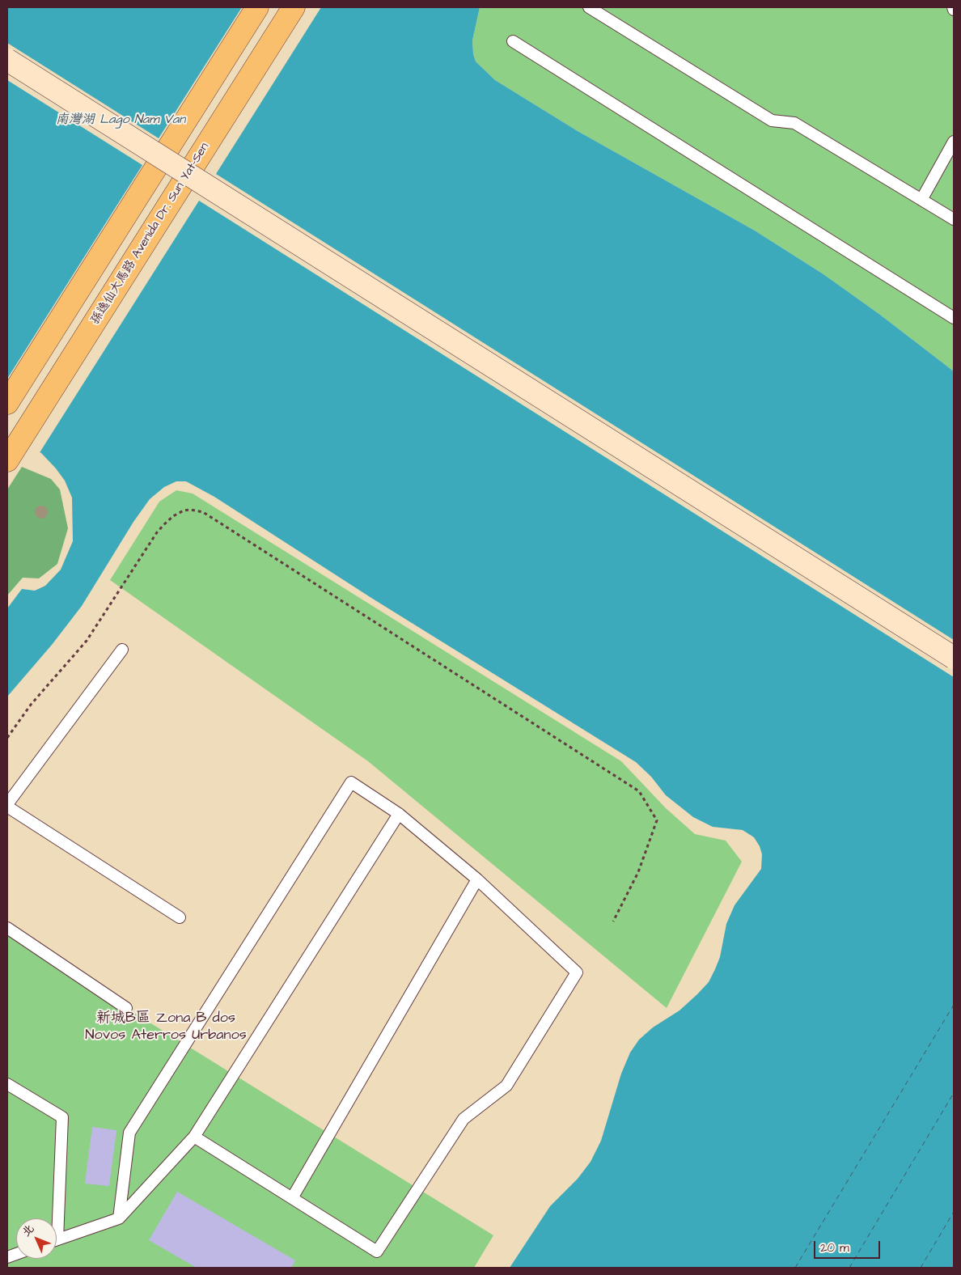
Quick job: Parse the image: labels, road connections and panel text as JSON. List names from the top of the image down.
{
  "streets": {
    "main road": ["孫逸仙大馬路 Avenida Dr. Sun Yat-Sen"]
  },
  "districts": ["新城B區 Zona B dos Novos Aterros Urbanos"],
  "water": ["南灣湖 Lago Nam Van"],
  "scale_bar": "20 m",
  "north": "top left"
}
